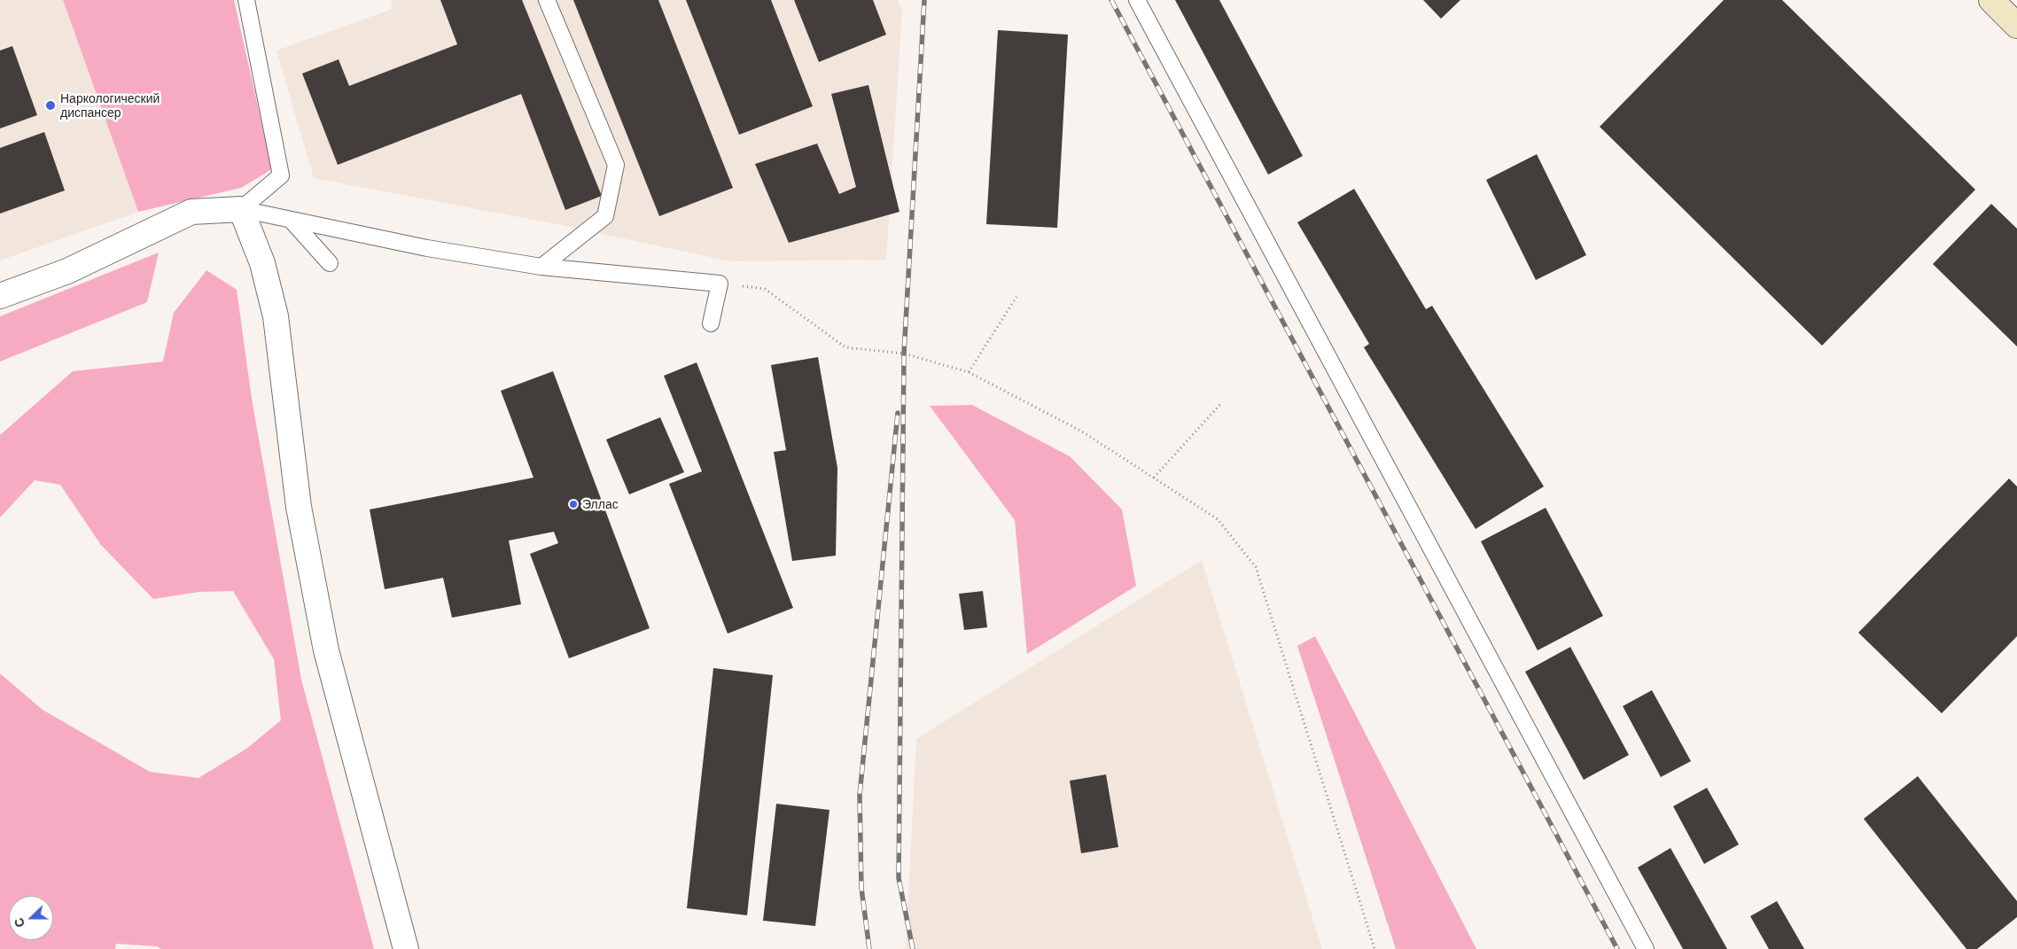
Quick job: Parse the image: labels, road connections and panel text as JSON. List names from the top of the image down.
{
  "places": ["Наркологический диспансер", "Эллас"],
  "north": "left"
}
